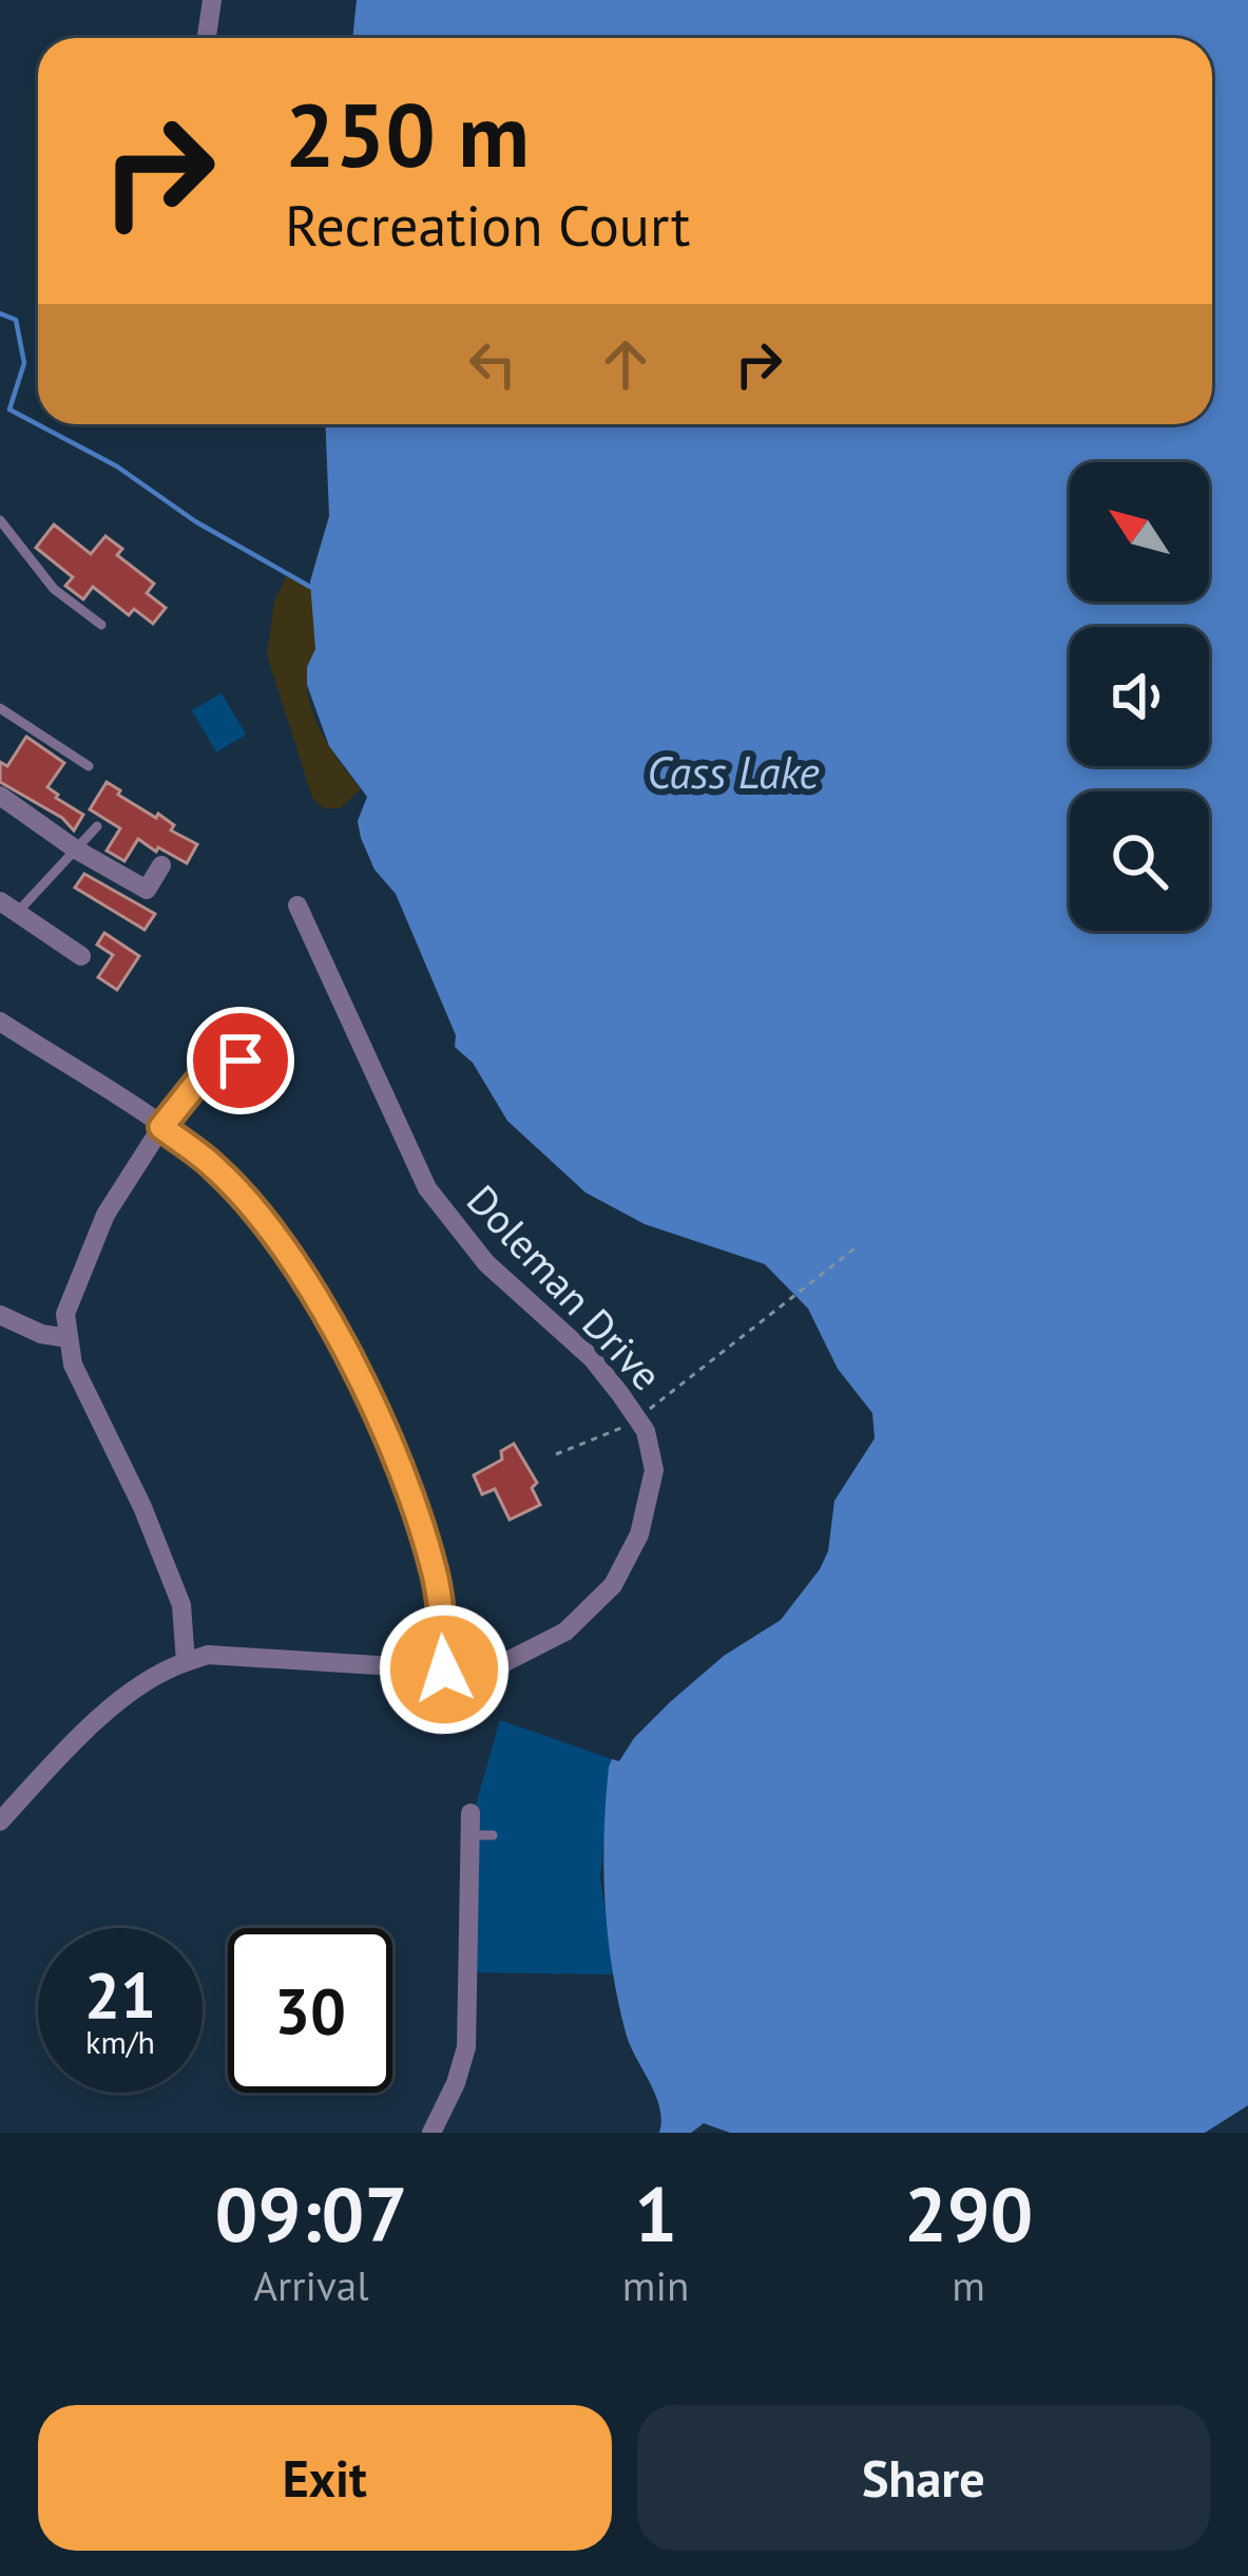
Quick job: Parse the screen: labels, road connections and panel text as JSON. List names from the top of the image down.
{
  "streets": {
    "street": ["Doleman Drive"]
  },
  "water": ["Cass Lake"],
  "north": "top left",
  "page": {
    "turn": ["250 m", "Recreation Court"],
    "speed": "21 km/h",
    "limit": "30",
    "eta": [
      "09:07",
      "Arrival",
      "1",
      "min",
      "290",
      "m"
    ],
    "buttons": ["Exit", "Share"]
  }
}
